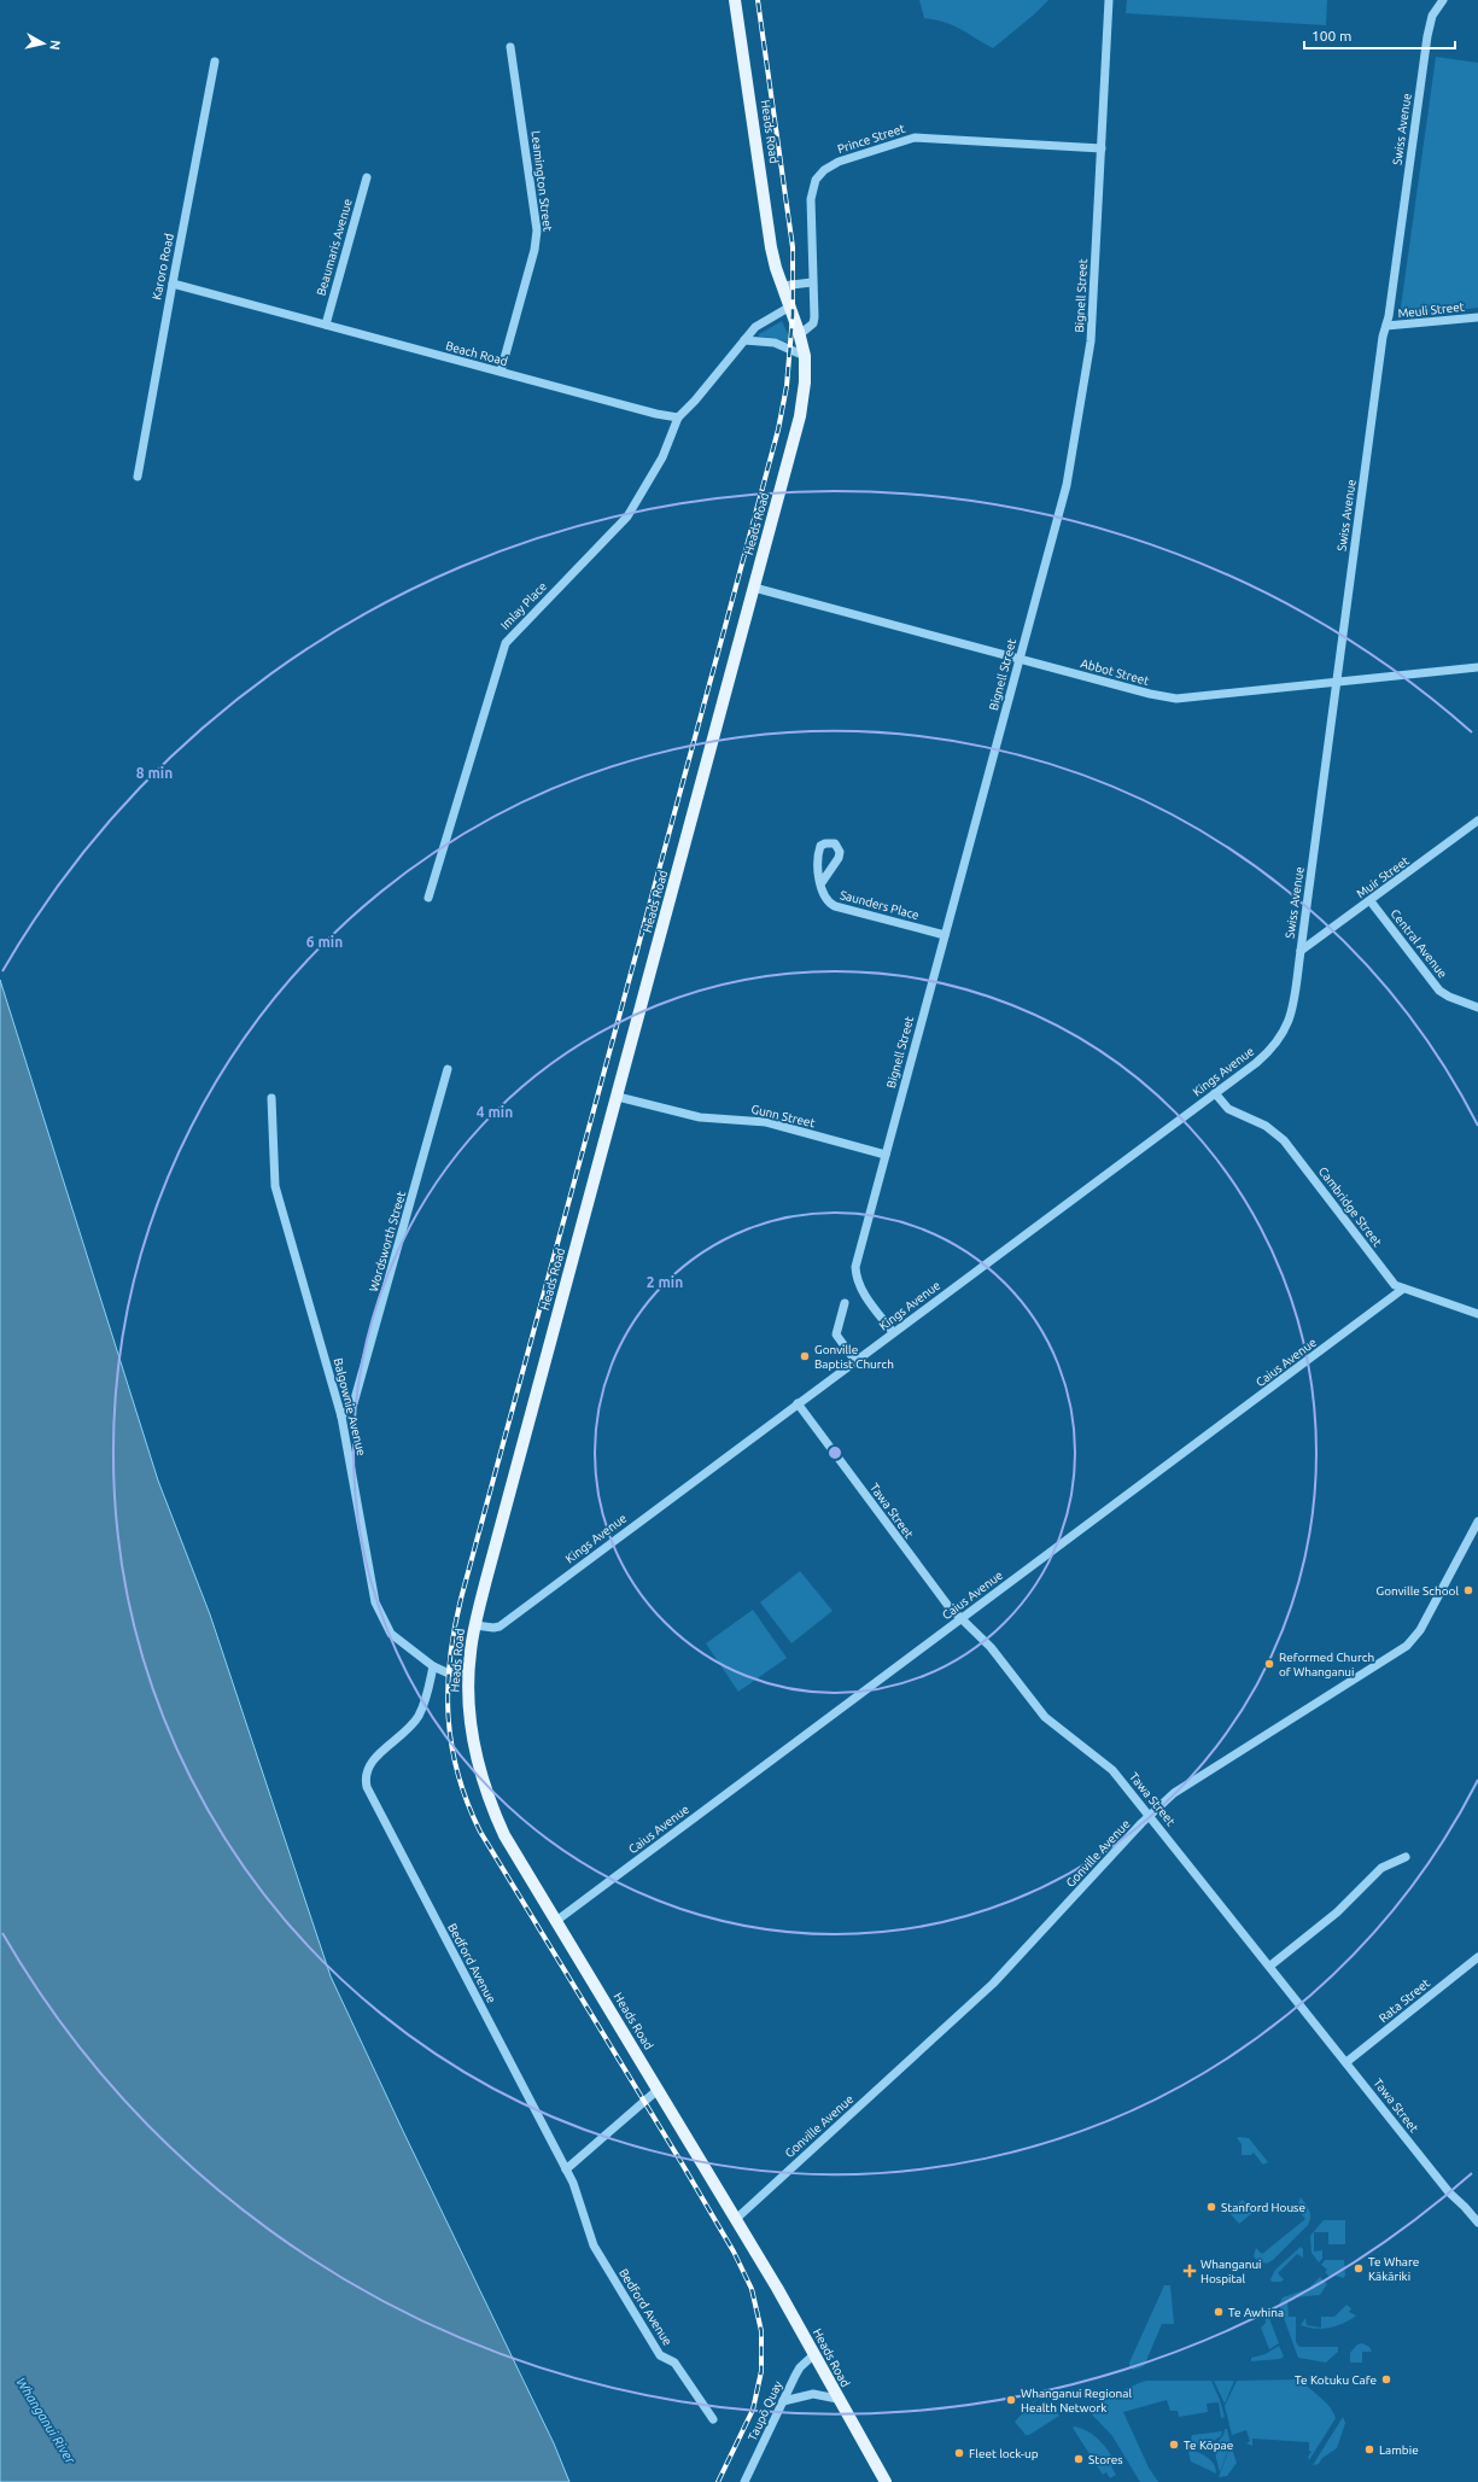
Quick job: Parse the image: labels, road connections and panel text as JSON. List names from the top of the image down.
{
  "streets": {
    "main road": ["Heads Road"],
    "street": [
      "Swiss Avenue",
      "Prince Street",
      "Leamington Street",
      "Beaumaris Avenue",
      "Karoro Road",
      "Bignell Street",
      "Meuli Street",
      "Beach Road",
      "Imlay Place",
      "Abbot Street",
      "Muir Street",
      "Saunders Place",
      "Central Avenue",
      "Kings Avenue",
      "Gunn Street",
      "Cambridge Street",
      "Wordsworth Street",
      "Caius Avenue",
      "Balgownie Avenue",
      "Tawa Street",
      "Gonville Avenue",
      "Bedford Avenue",
      "Rata Street",
      "Taupō Quay"
    ]
  },
  "crossings": [
    ["Swiss Avenue", "Meuli Street"],
    ["Swiss Avenue", "Abbot Street"],
    ["Swiss Avenue", "Muir Street"],
    ["Swiss Avenue", "Kings Avenue"],
    ["Heads Road", "Prince Street"],
    ["Heads Road", "Abbot Street"],
    ["Heads Road", "Kings Avenue"],
    ["Heads Road", "Gunn Street"],
    ["Heads Road", "Caius Avenue"],
    ["Heads Road", "Balgownie Avenue"],
    ["Heads Road", "Gonville Avenue"],
    ["Heads Road", "Taupō Quay"],
    ["Prince Street", "Bignell Street"],
    ["Leamington Street", "Beach Road"],
    ["Beaumaris Avenue", "Beach Road"],
    ["Karoro Road", "Beach Road"],
    ["Bignell Street", "Abbot Street"],
    ["Bignell Street", "Saunders Place"],
    ["Bignell Street", "Kings Avenue"],
    ["Bignell Street", "Gunn Street"],
    ["Beach Road", "Imlay Place"],
    ["Muir Street", "Central Avenue"],
    ["Kings Avenue", "Cambridge Street"],
    ["Kings Avenue", "Tawa Street"],
    ["Cambridge Street", "Caius Avenue"],
    ["Wordsworth Street", "Balgownie Avenue"],
    ["Caius Avenue", "Tawa Street"],
    ["Balgownie Avenue", "Bedford Avenue"],
    ["Tawa Street", "Gonville Avenue"],
    ["Tawa Street", "Rata Street"]
  ],
  "water": ["Whanganui River"],
  "places": {
    "other": [
      "Gonville Baptist Church",
      "Gonville School",
      "Reformed Church of Whanganui",
      "Stanford House",
      "Te Whare Kākāriki",
      "Te Awhina",
      "Te Kotuku Cafe",
      "Whanganui Regional Health Network",
      "Te Kōpae",
      "Lambie",
      "Fleet lock-up",
      "Stores"
    ],
    "health": ["Whanganui Hospital"]
  },
  "scale_bar": "100 m",
  "north": "right",
  "rings": [
    "8 min",
    "6 min",
    "4 min",
    "2 min"
  ]
}
